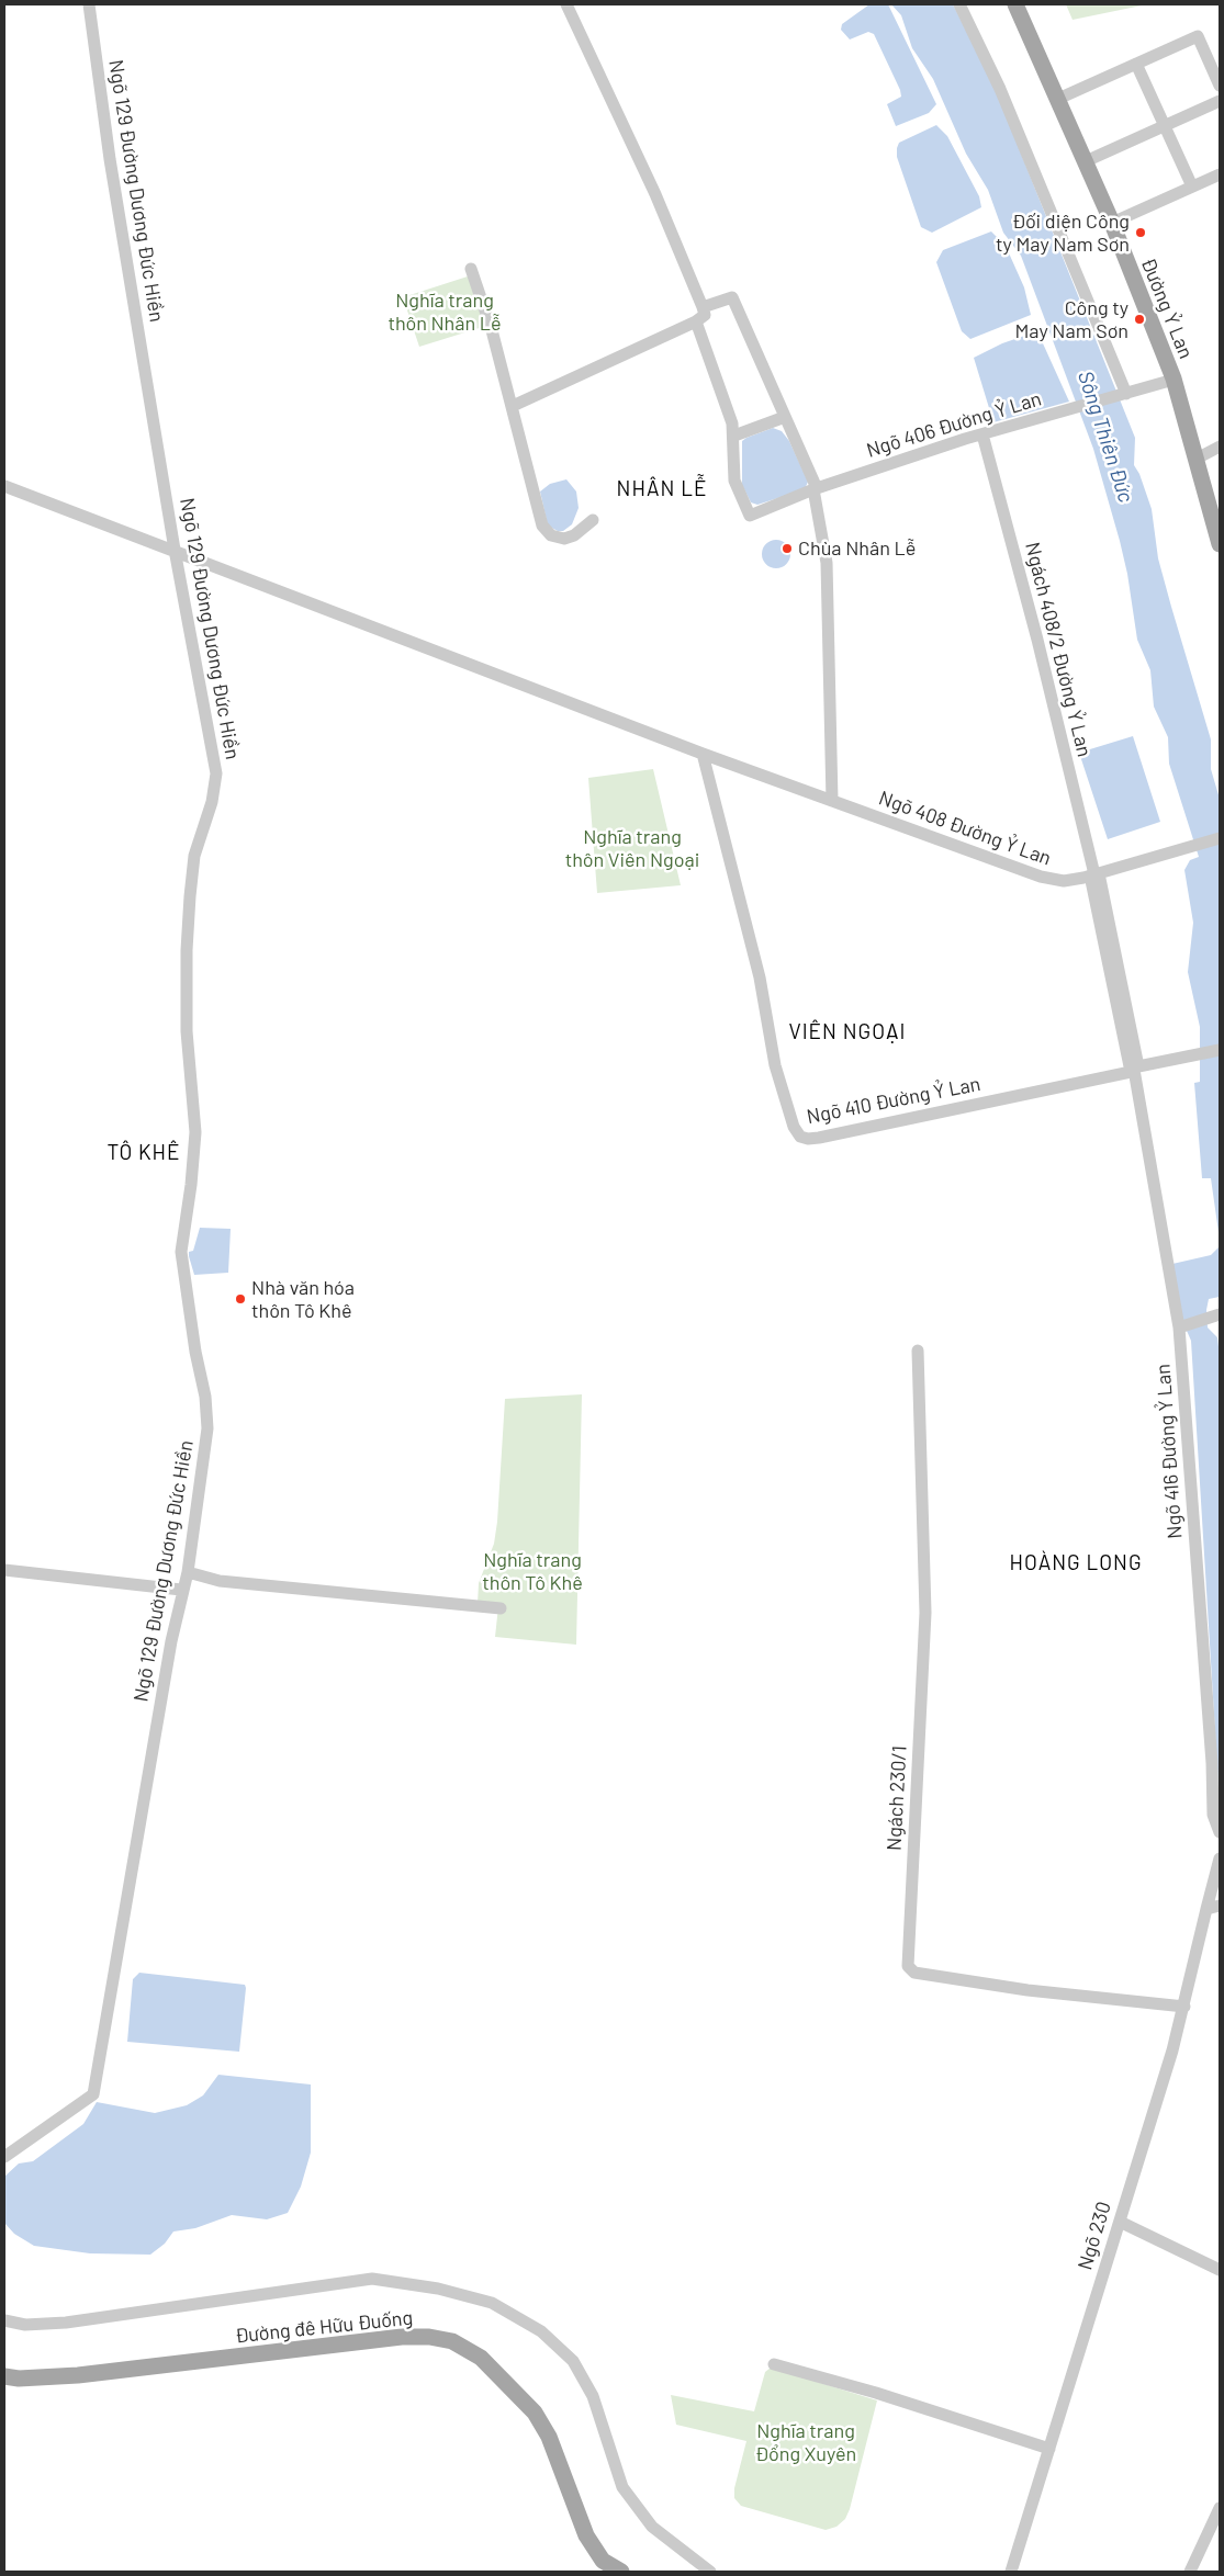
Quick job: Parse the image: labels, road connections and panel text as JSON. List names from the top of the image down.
{
  "streets": {
    "main road": ["Đường Ỷ Lan", "Đường đê Hữu Đuống"],
    "street": [
      "Ngõ 129 Đường Dương Đức Hiền",
      "Ngõ 406 Đường Ỷ Lan",
      "Ngách 408/2 Đường Ỷ Lan",
      "Ngõ 408 Đường Ỷ Lan",
      "Ngõ 410 Đường Ỷ Lan",
      "Ngõ 416 Đường Ỷ Lan",
      "Ngách 230/1",
      "Ngõ 230"
    ]
  },
  "crossings": [
    ["Ngõ 129 Đường Dương Đức Hiền", "Ngõ 408 Đường Ỷ Lan"],
    ["Đường Ỷ Lan", "Ngõ 406 Đường Ỷ Lan"],
    ["Ngõ 406 Đường Ỷ Lan", "Ngách 408/2 Đường Ỷ Lan"],
    ["Ngách 408/2 Đường Ỷ Lan", "Ngõ 408 Đường Ỷ Lan"],
    ["Ngách 408/2 Đường Ỷ Lan", "Ngõ 416 Đường Ỷ Lan"],
    ["Ngõ 408 Đường Ỷ Lan", "Ngõ 410 Đường Ỷ Lan"],
    ["Ngõ 410 Đường Ỷ Lan", "Ngõ 416 Đường Ỷ Lan"],
    ["Ngách 230/1", "Ngõ 230"]
  ],
  "districts": [
    "NHÂN LỄ",
    "VIÊN NGOẠI",
    "TÔ KHÊ",
    "HOÀNG LONG"
  ],
  "water": ["Sông Thiên Đức"],
  "parks": [
    "Nghĩa trang thôn Nhân Lễ",
    "Nghĩa trang thôn Viên Ngoại",
    "Nghĩa trang thôn Tô Khê",
    "Nghĩa trang Đổng Xuyên"
  ],
  "places": [
    "Đối diện Công ty May Nam Sơn",
    "Công ty May Nam Sơn",
    "Chùa Nhân Lễ",
    "Nhà văn hóa thôn Tô Khê"
  ]
}
